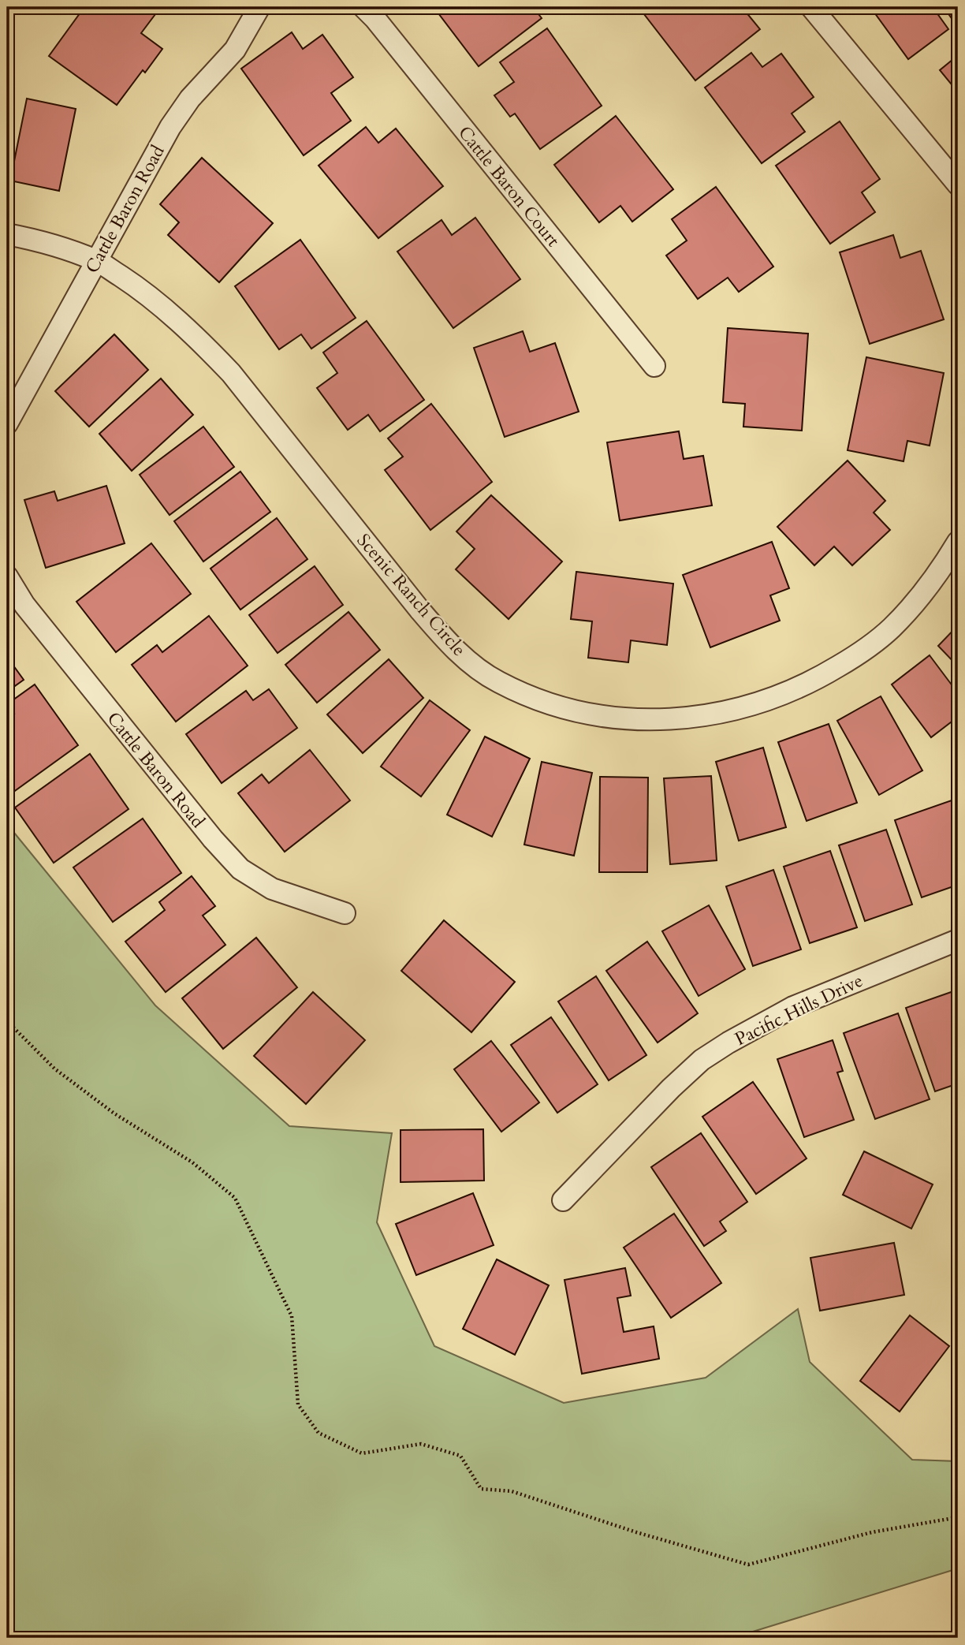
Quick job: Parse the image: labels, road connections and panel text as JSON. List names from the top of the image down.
{
  "streets": {
    "street": [
      "Cattle Baron Court",
      "Cattle Baron Road",
      "Scenic Ranch Circle",
      "Pacific Hills Drive"
    ]
  },
  "crossings": [
    ["Cattle Baron Road", "Scenic Ranch Circle"]
  ]
}
